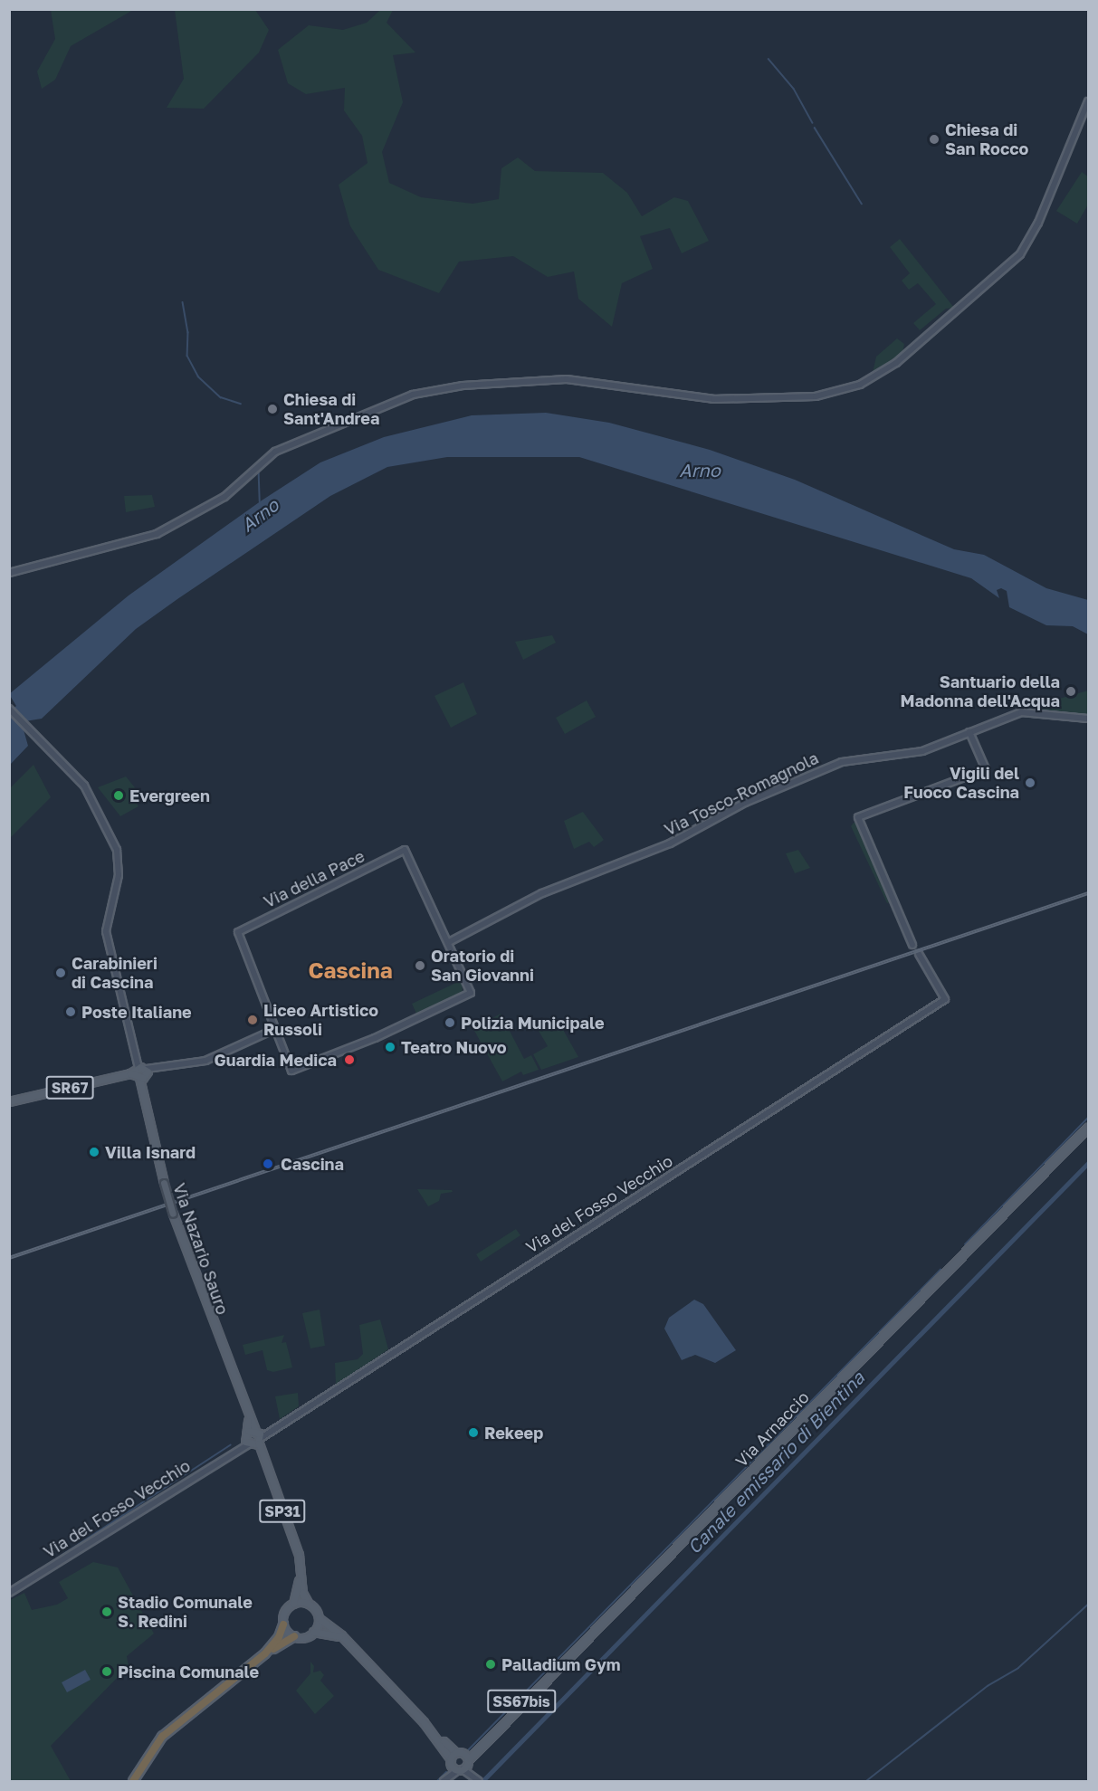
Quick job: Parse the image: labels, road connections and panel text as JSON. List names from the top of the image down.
{
  "streets": {
    "main road": [
      "Via Tosco-Romagnola",
      "Via della Pace",
      "SR67",
      "Via del Fosso Vecchio",
      "Via Nazario Sauro",
      "Via Arnaccio",
      "SP31",
      "SS67bis"
    ]
  },
  "crossings": [
    ["Via Tosco-Romagnola", "Via della Pace"],
    ["SR67", "Via Nazario Sauro"],
    ["Via del Fosso Vecchio", "Via Nazario Sauro"],
    ["Via Nazario Sauro", "Via Arnaccio"]
  ],
  "districts": ["Cascina"],
  "water": ["Arno", "Canale emissario di Bientina"],
  "places": [
    "Chiesa di San Rocco",
    "Chiesa di Sant'Andrea",
    "Santuario della Madonna dell'Acqua",
    "Vigili del Fuoco Cascina",
    "Evergreen",
    "Oratorio di San Giovanni",
    "Carabinieri di Cascina",
    "Poste Italiane",
    "Liceo Artistico Russoli",
    "Polizia Municipale",
    "Teatro Nuovo",
    "Guardia Medica",
    "Villa Isnard",
    "Cascina",
    "Rekeep",
    "Stadio Comunale S. Redini",
    "Palladium Gym",
    "Piscina Comunale"
  ]
}
